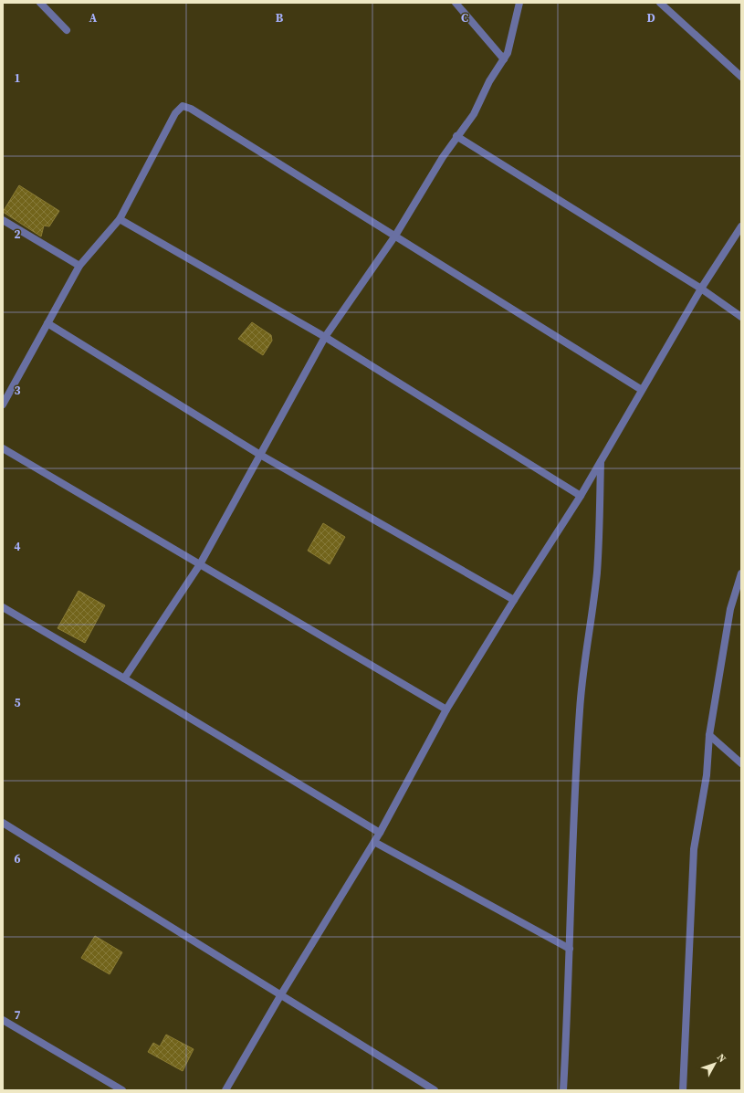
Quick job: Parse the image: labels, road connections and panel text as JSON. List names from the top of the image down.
{
  "north": "top right",
  "grid": {
    "columns": [
      "A",
      "B",
      "C",
      "D"
    ],
    "rows": [
      "1",
      "2",
      "3",
      "4",
      "5",
      "6",
      "7"
    ]
  }
}
